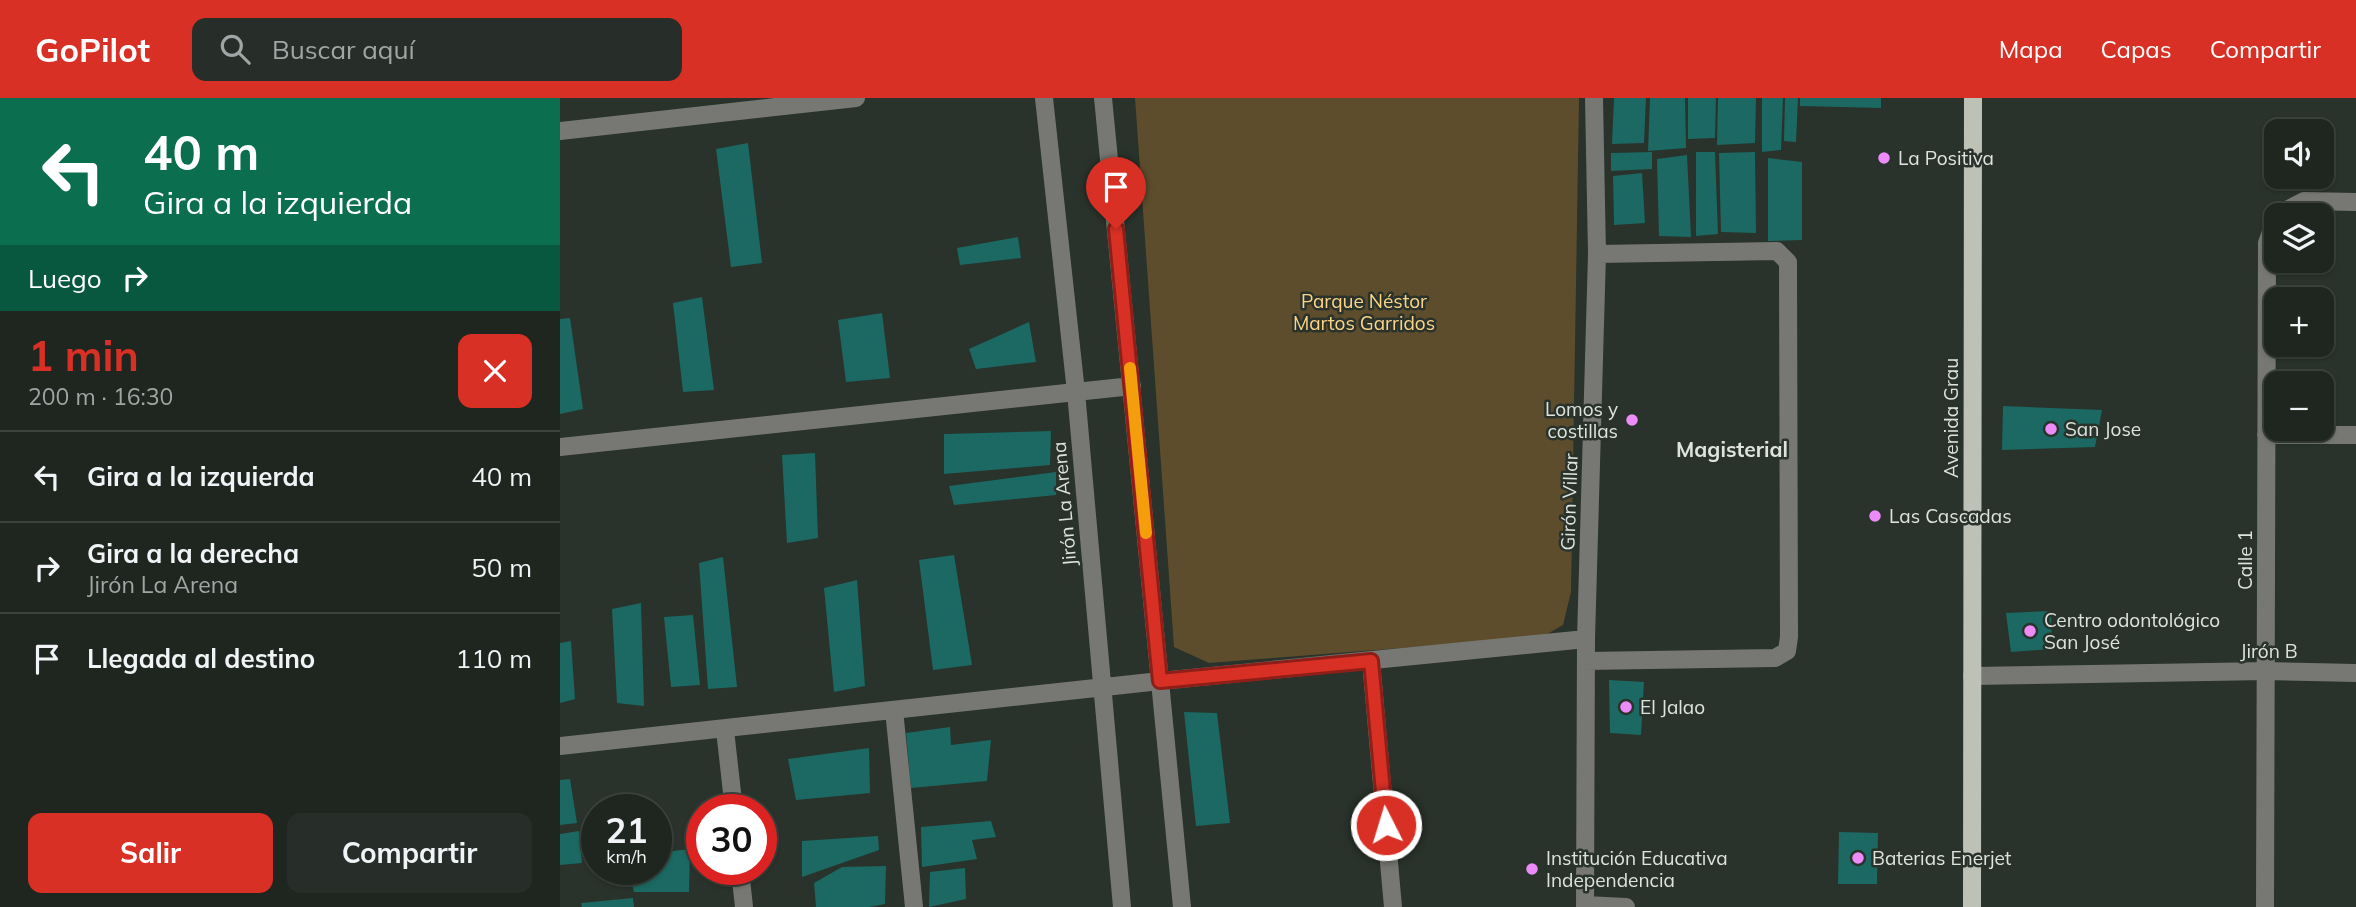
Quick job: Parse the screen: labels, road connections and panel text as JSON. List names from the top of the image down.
{
  "streets": {
    "main road": ["Avenida Grau"],
    "street": [
      "Girón Villar",
      "Jirón La Arena",
      "Calle 1",
      "Jirón B"
    ]
  },
  "crossings": [
    ["Avenida Grau", "Jirón B"],
    ["Calle 1", "Jirón B"]
  ],
  "districts": ["Magisterial"],
  "parks": ["Parque Néstor Martos Garridos"],
  "places": [
    "La Positiva",
    "Lomos y costillas",
    "San Jose",
    "Las Cascadas",
    "Centro odontológico San José",
    "El Jalao",
    "Baterias Enerjet",
    "Institución Educativa Independencia"
  ],
  "page": {
    "header": "GoPilot",
    "search": "Buscar aquí",
    "nav": ["Mapa", "Capas", "Compartir"],
    "turn": ["40 m", "Gira a la izquierda"],
    "map_buttons": ["+", "−"],
    "then": "Luego",
    "heading": ["1 min", "200 m · 16:30"],
    "list": [
      {
        "name": "Gira a la izquierda",
        "value": "40 m"
      },
      {
        "name": "Gira a la derecha",
        "note": "Jirón La Arena",
        "value": "50 m"
      },
      {
        "name": "Llegada al destino",
        "value": "110 m"
      }
    ],
    "speed": "21 km/h",
    "limit": "30",
    "buttons": ["Salir", "Compartir"]
  }
}
